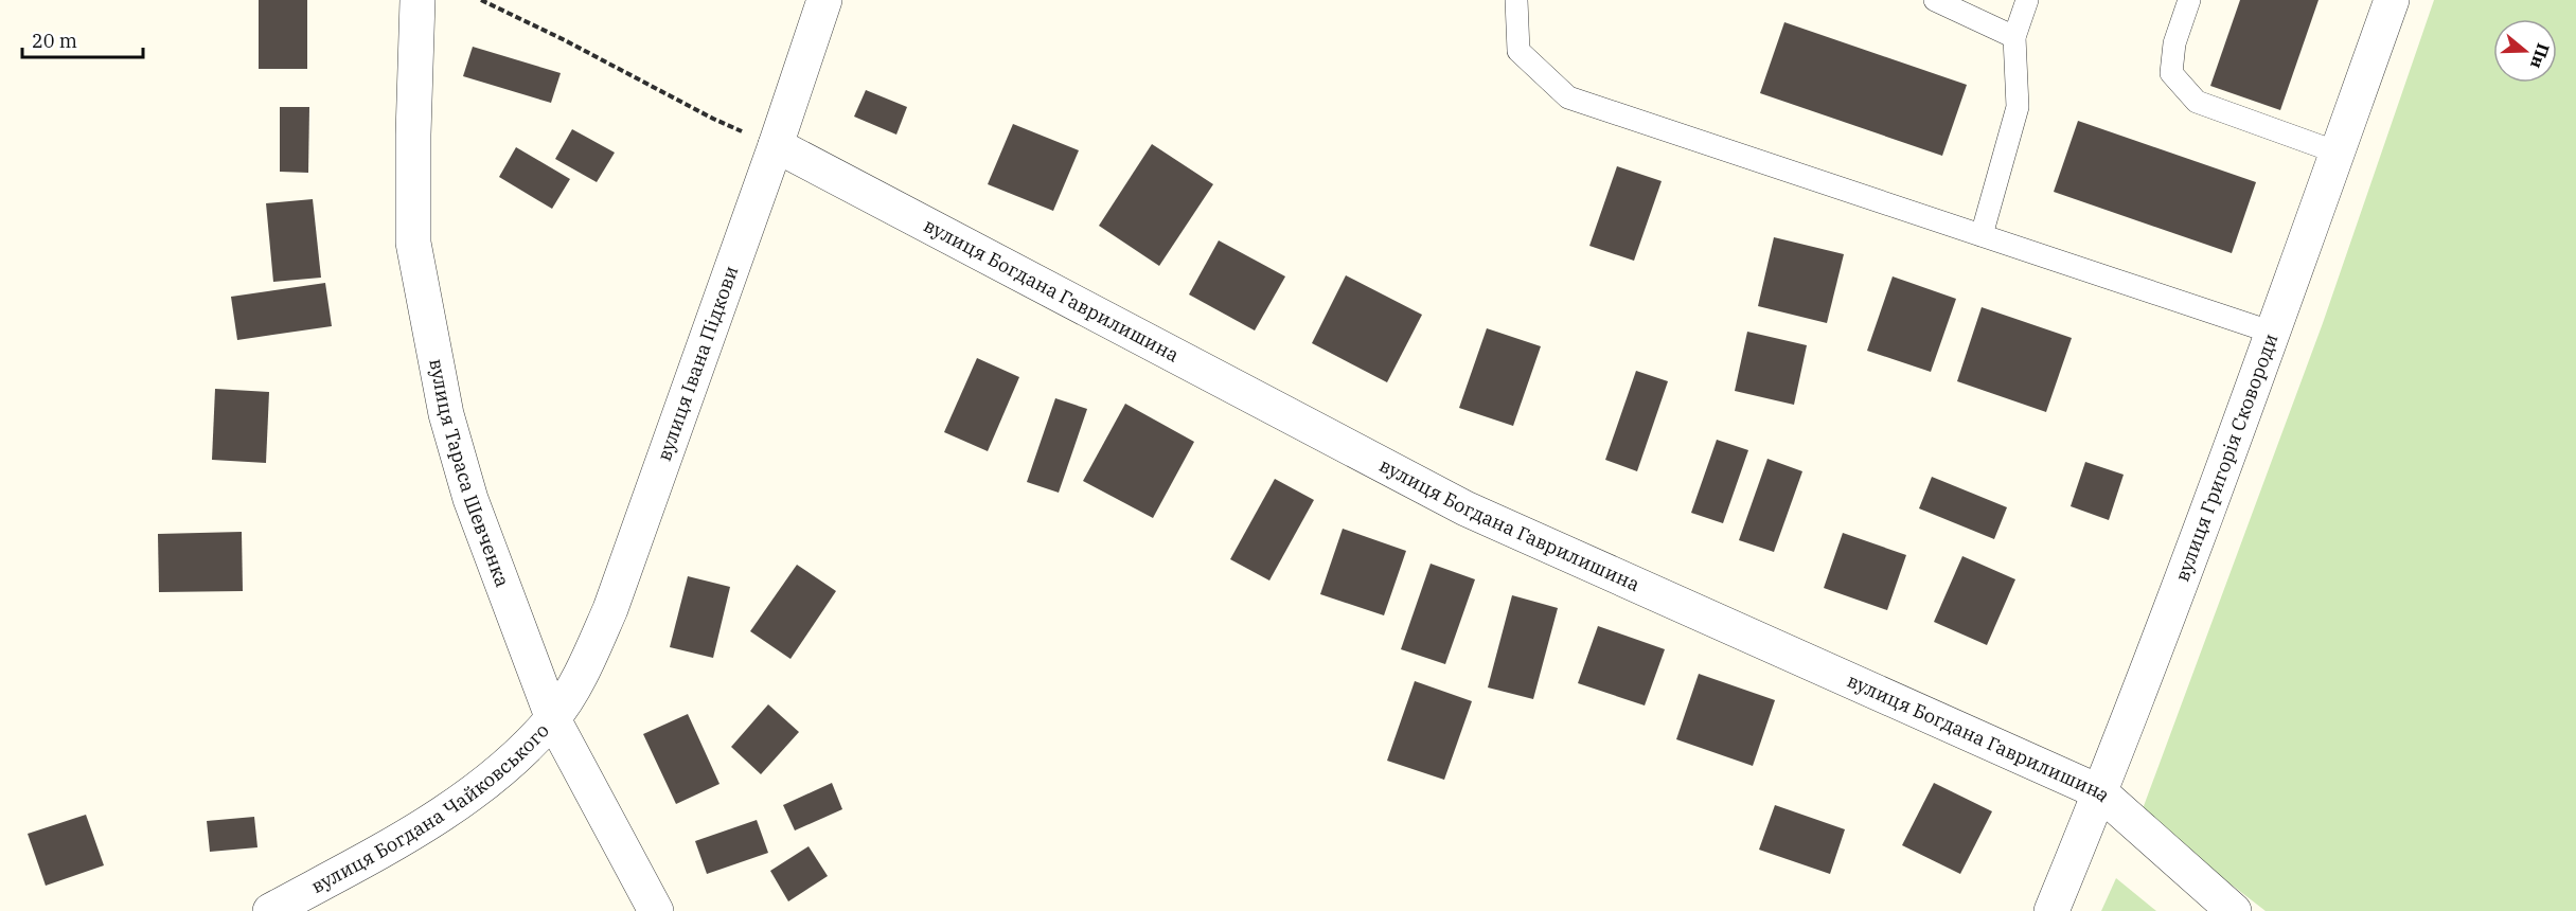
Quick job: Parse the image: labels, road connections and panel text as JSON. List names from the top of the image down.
{
  "streets": {
    "street": [
      "вулиця Богдана Гаврилишина",
      "вулиця Івана Підкови",
      "вулиця Григорія Сковороди",
      "вулиця Тараса Шевченка",
      "вулиця Богдана Чайковського"
    ]
  },
  "crossings": [
    ["вулиця Богдана Гаврилишина", "вулиця Івана Підкови"],
    ["вулиця Богдана Гаврилишина", "вулиця Григорія Сковороди"],
    ["вулиця Івана Підкови", "вулиця Тараса Шевченка"],
    ["вулиця Івана Підкови", "вулиця Богдана Чайковського"],
    ["вулиця Тараса Шевченка", "вулиця Богдана Чайковського"]
  ],
  "scale_bar": "20 m",
  "north": "right"
}
